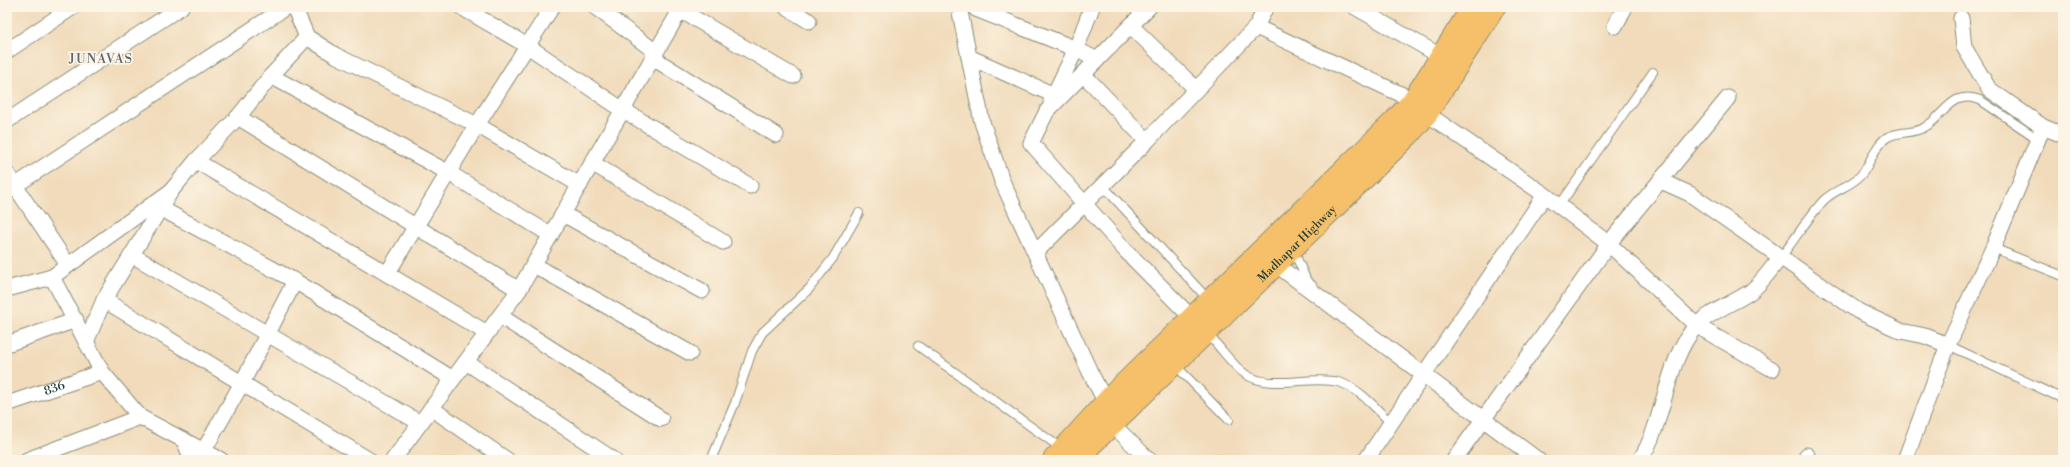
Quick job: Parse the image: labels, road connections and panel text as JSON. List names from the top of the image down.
{
  "streets": {
    "highway": ["Madhapar Highway"],
    "street": ["836"]
  },
  "districts": ["JUNAVAS"]
}
